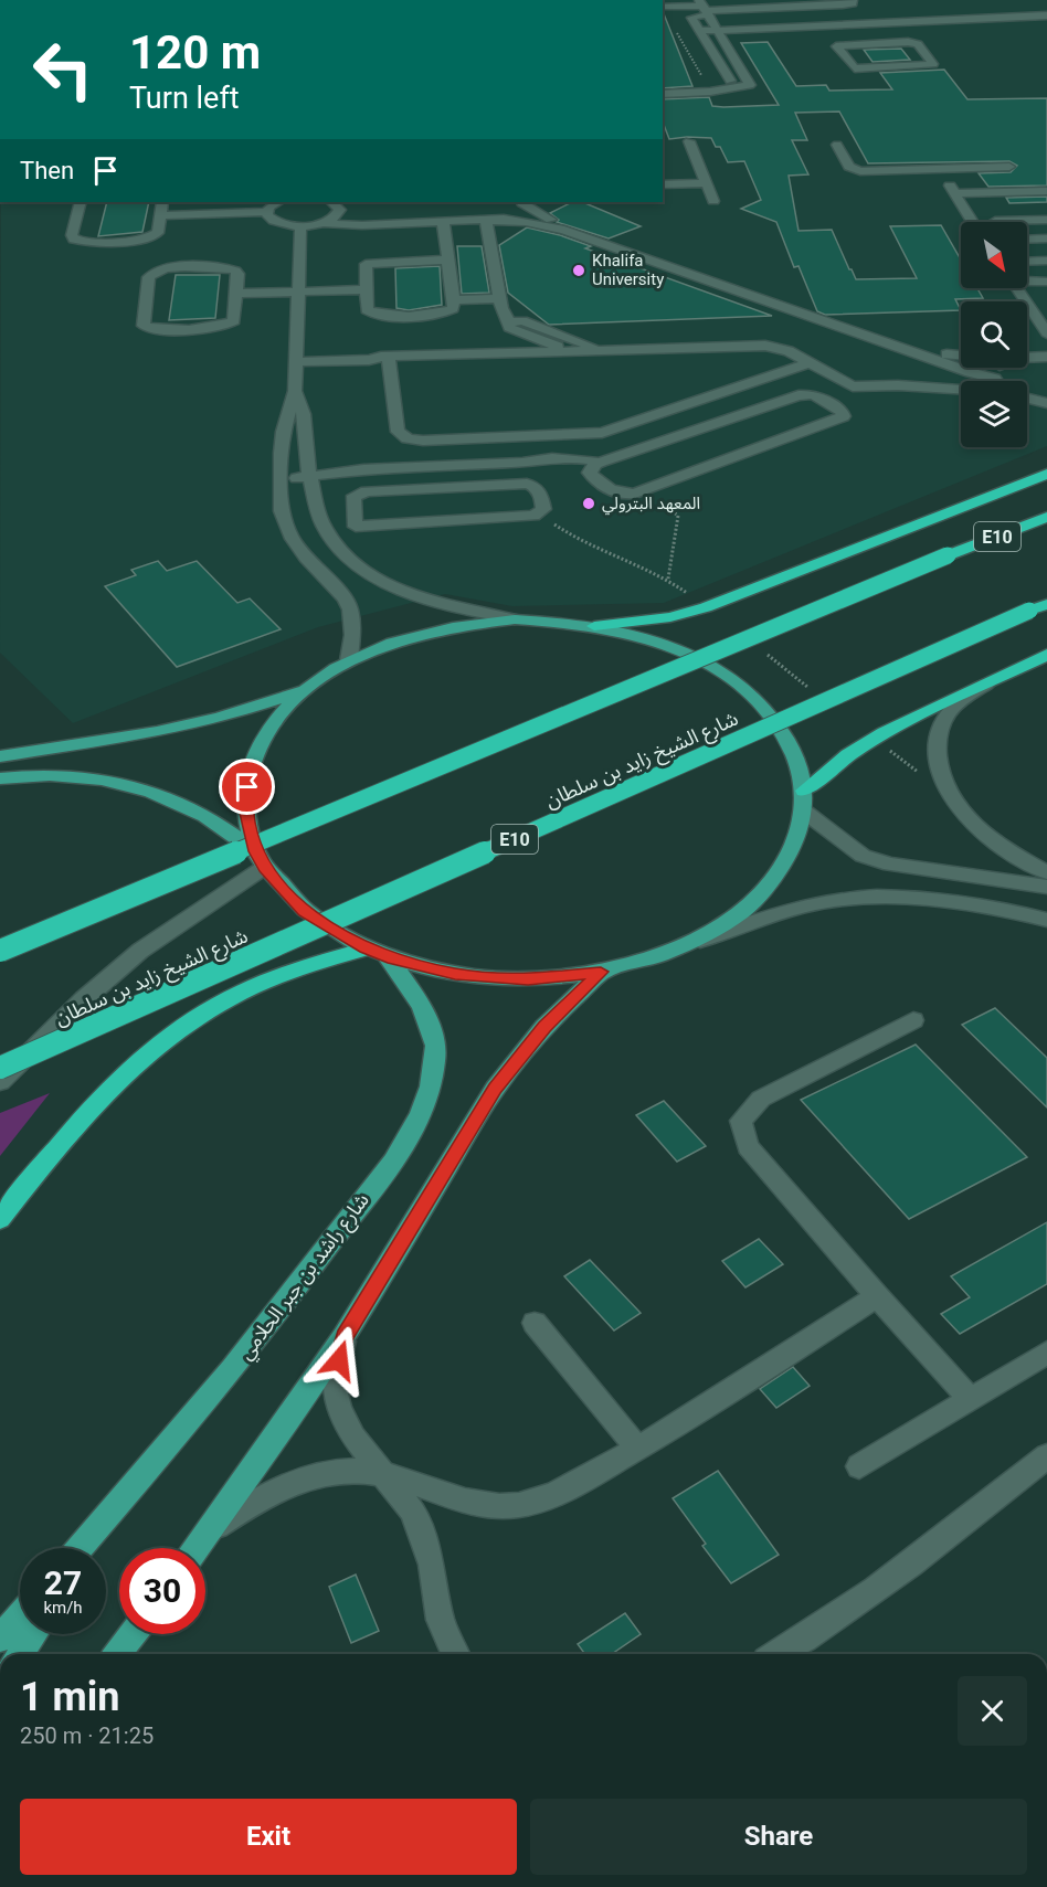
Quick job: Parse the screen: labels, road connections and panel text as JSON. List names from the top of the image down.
{
  "streets": {
    "highway": ["E10", "شارع الشيخ زايد بن سلطان"],
    "main road": ["شارع راشد بن جبر الحلامي"]
  },
  "places": ["Khalifa University", "المعهد البترولي"],
  "north": "bottom right",
  "page": {
    "turn": ["120 m", "Turn left"],
    "then": "Then",
    "speed": "27 km/h",
    "limit": "30",
    "heading": ["1 min", "250 m · 21:25"],
    "buttons": ["Exit", "Share"]
  }
}
